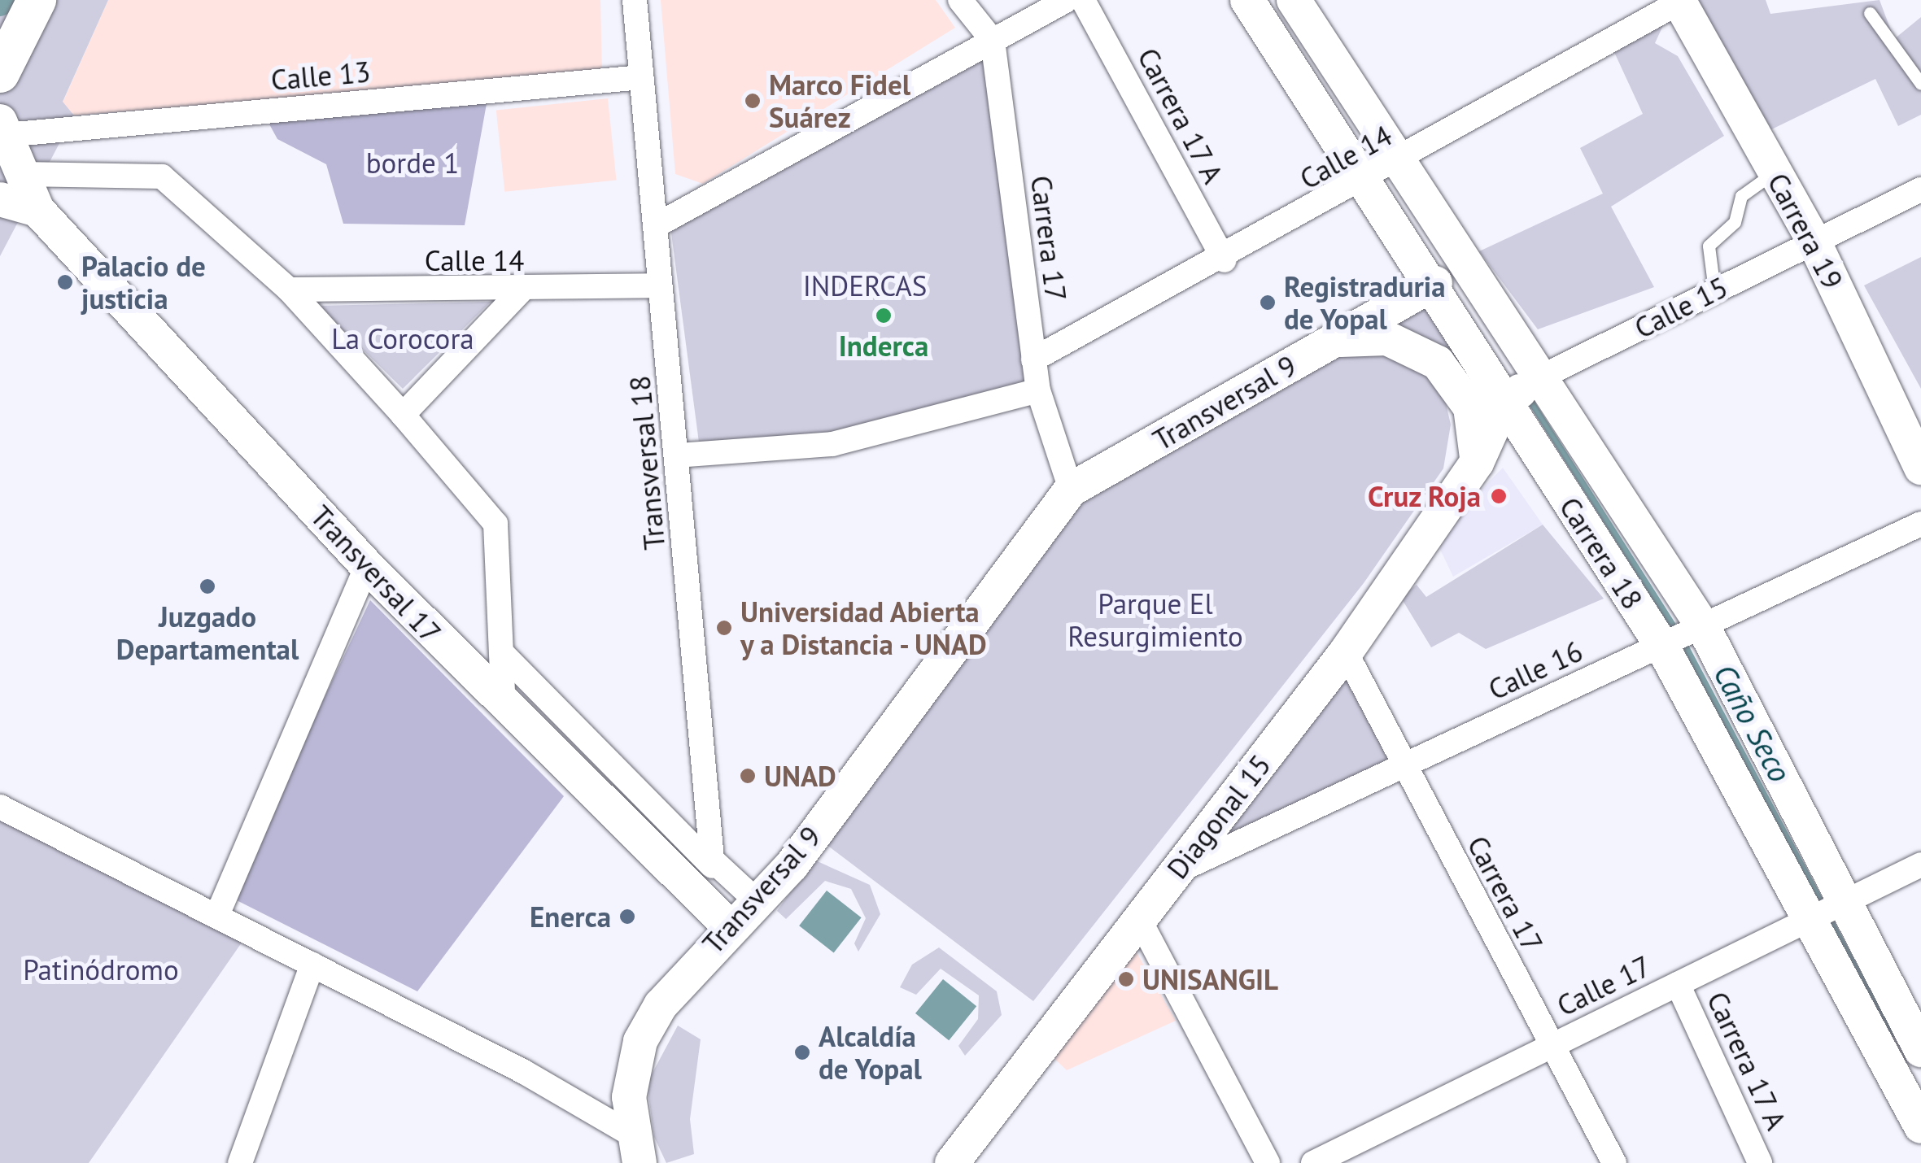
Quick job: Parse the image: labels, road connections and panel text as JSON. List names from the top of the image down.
{
  "streets": {
    "street": [
      "Calle 13",
      "Carrera 17 A",
      "Calle 14",
      "Carrera 19",
      "Carrera 17",
      "Calle 15",
      "Transversal 9",
      "Transversal 18",
      "Carrera 18",
      "Transversal 17",
      "Calle 16",
      "Diagonal 15",
      "Calle 17"
    ]
  },
  "crossings": [
    ["Calle 13", "Transversal 18"],
    ["Carrera 17 A", "Calle 14"],
    ["Carrera 17 A", "Calle 17"],
    ["Calle 14", "Carrera 19"],
    ["Calle 14", "Carrera 17"],
    ["Calle 14", "Transversal 18"],
    ["Calle 14", "Carrera 18"],
    ["Carrera 19", "Calle 15"],
    ["Carrera 17", "Transversal 9"],
    ["Carrera 17", "Calle 16"],
    ["Carrera 17", "Diagonal 15"],
    ["Carrera 17", "Calle 17"],
    ["Calle 15", "Carrera 18"],
    ["Calle 15", "Diagonal 15"],
    ["Transversal 9", "Transversal 18"],
    ["Transversal 9", "Transversal 17"],
    ["Transversal 18", "Transversal 17"],
    ["Carrera 18", "Calle 16"],
    ["Carrera 18", "Calle 17"],
    ["Calle 16", "Diagonal 15"]
  ],
  "water": ["Caño Seco"],
  "parks": [
    "borde 1",
    "INDERCAS",
    "La Corocora",
    "Parque El Resurgimiento",
    "Patinódromo"
  ],
  "places": [
    "Marco Fidel Suárez",
    "Palacio de justicia",
    "Registraduria de Yopal",
    "Inderca",
    "Cruz Roja",
    "Juzgado Departamental",
    "Universidad Abierta y a Distancia - UNAD",
    "UNAD",
    "Enerca",
    "UNISANGIL",
    "Alcaldía de Yopal"
  ]
}
